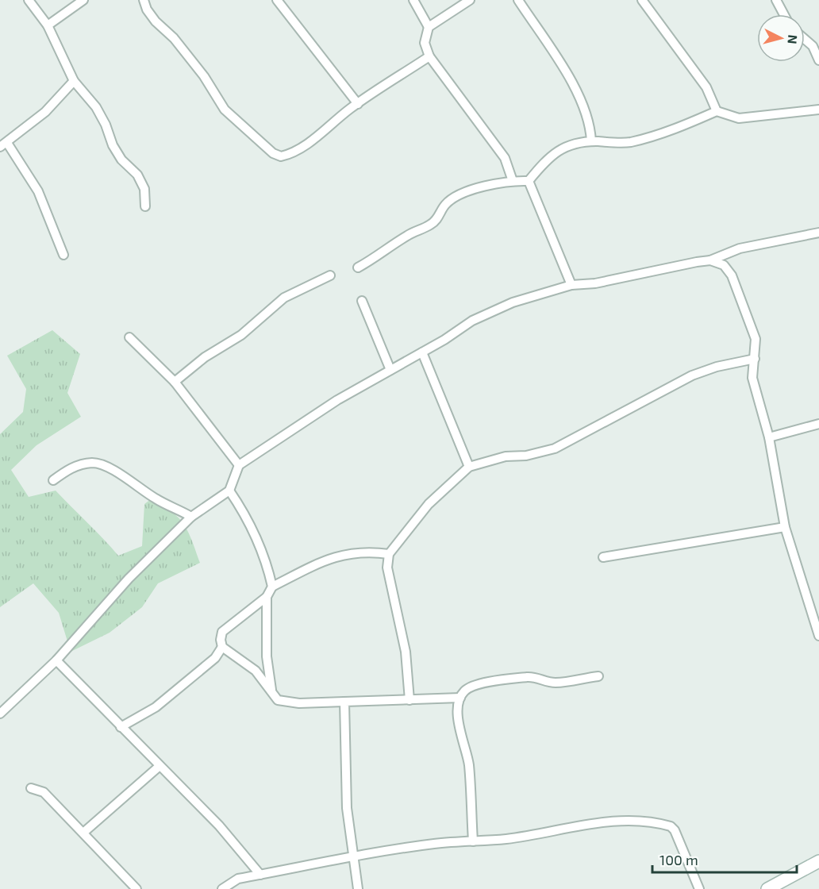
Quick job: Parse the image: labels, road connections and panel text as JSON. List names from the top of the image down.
{
  "scale_bar": "100 m",
  "north": "right"
}
